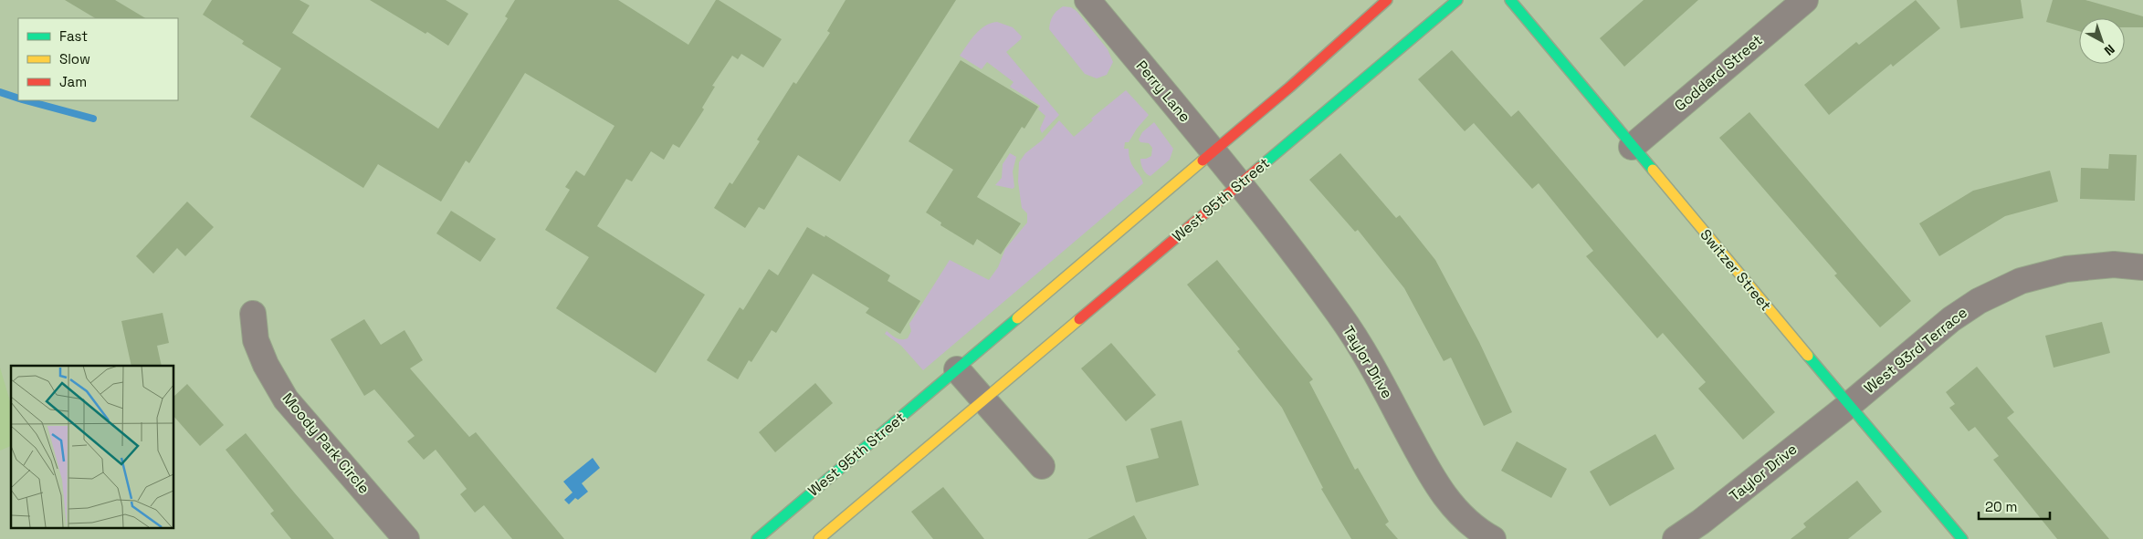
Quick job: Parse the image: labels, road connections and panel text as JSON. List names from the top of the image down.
{
  "streets": {
    "main road": ["West 95th Street", "Switzer Street"],
    "street": [
      "Goddard Street",
      "Perry Lane",
      "West 93rd Terrace",
      "Taylor Drive",
      "Moody Park Circle"
    ]
  },
  "crossings": [
    ["Goddard Street", "Switzer Street"],
    ["Perry Lane", "West 95th Street"],
    ["Perry Lane", "Taylor Drive"],
    ["West 95th Street", "Taylor Drive"],
    ["Switzer Street", "West 93rd Terrace"],
    ["Switzer Street", "Taylor Drive"],
    ["West 93rd Terrace", "Taylor Drive"]
  ],
  "legend": ["Fast", "Slow", "Jam"],
  "scale_bar": "20 m",
  "north": "bottom right"
}
